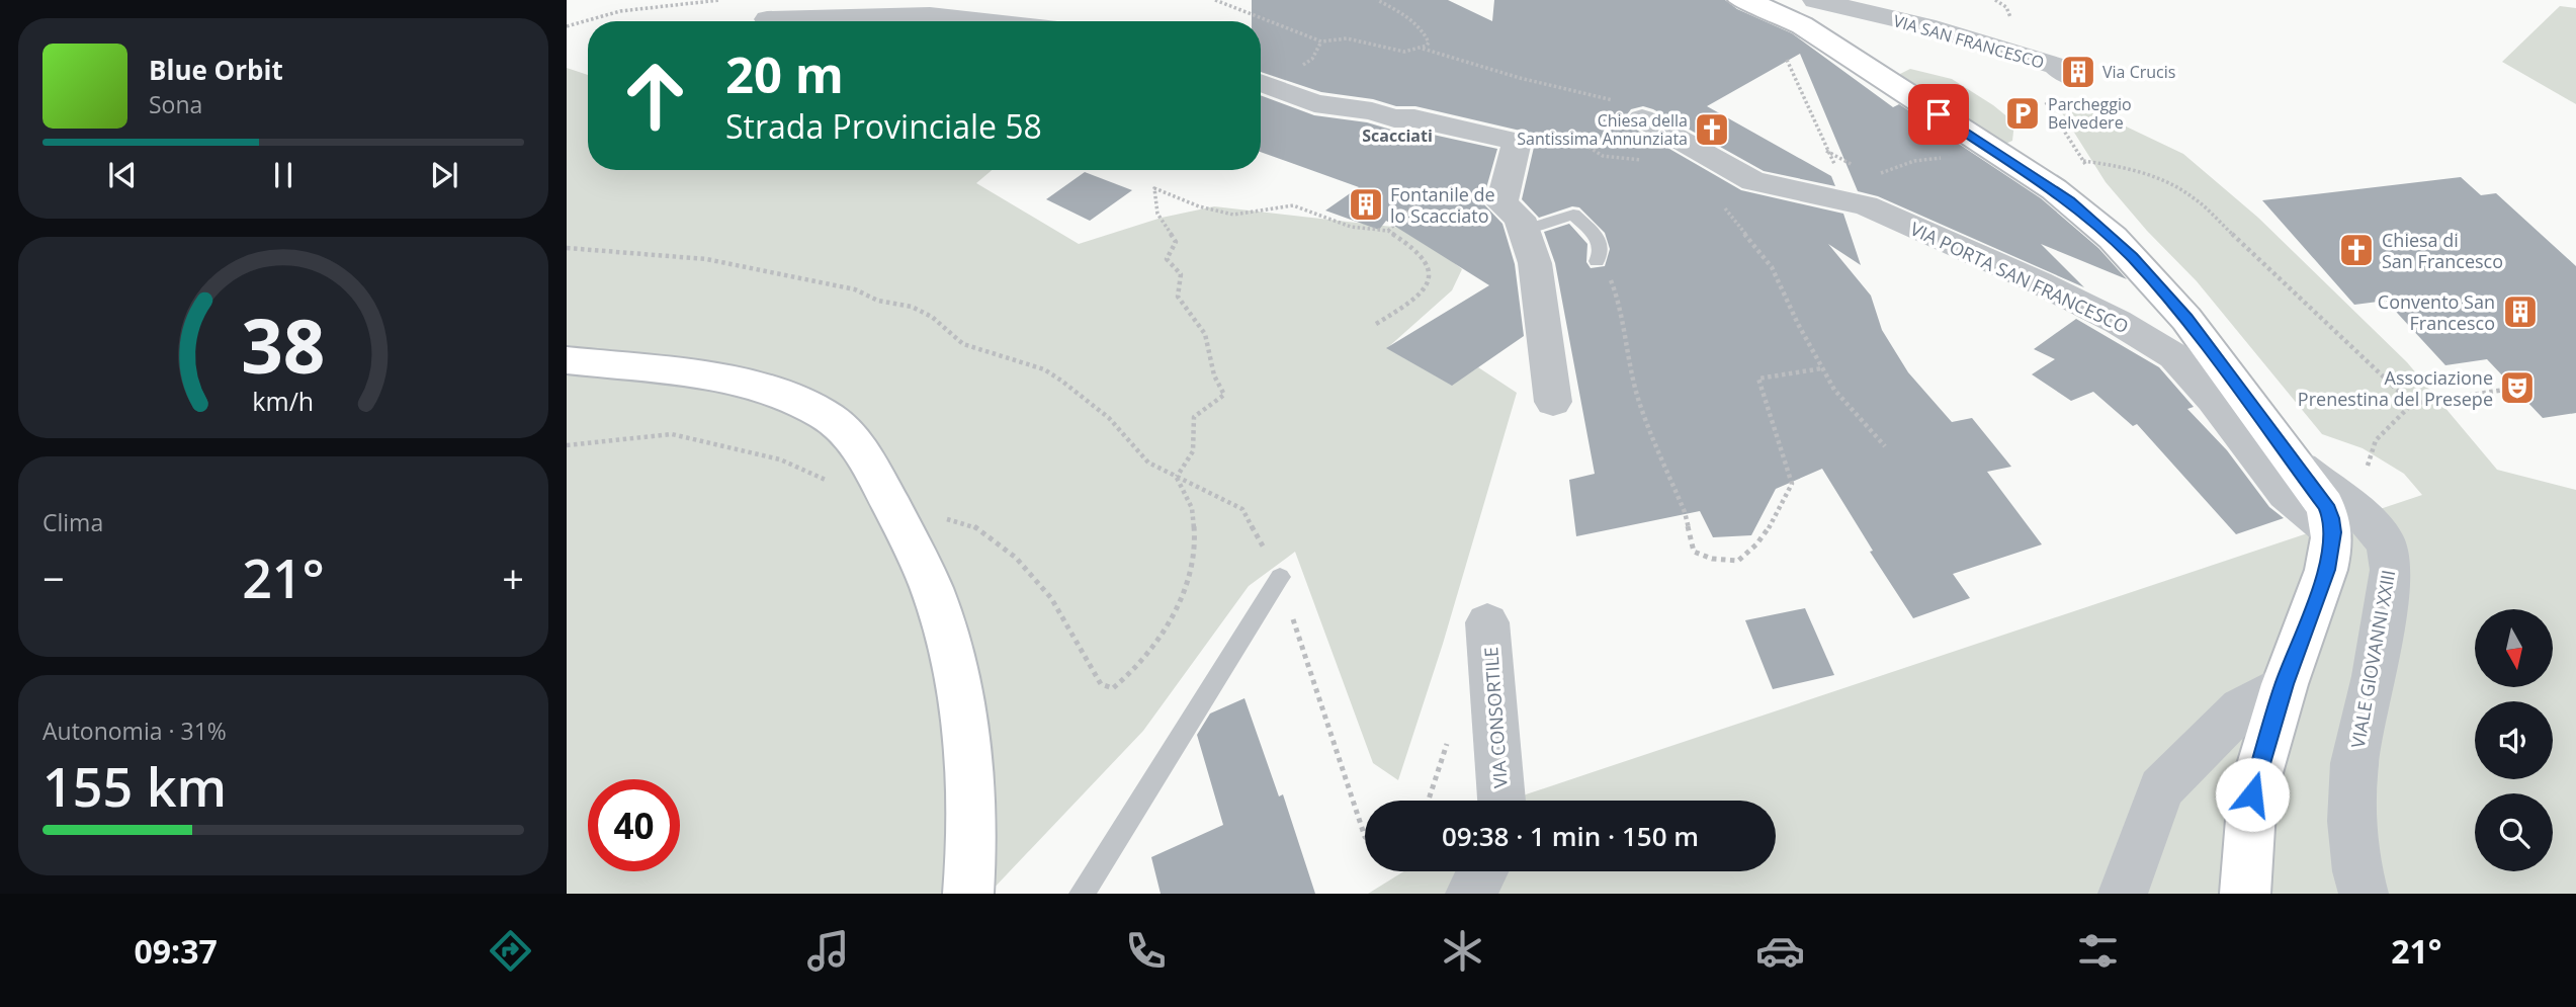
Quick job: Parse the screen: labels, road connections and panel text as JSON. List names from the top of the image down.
{
  "streets": {
    "street": [
      "VIA SAN FRANCESCO",
      "VIA PORTA SAN FRANCESCO",
      "VIALE GIOVANNI XXIII",
      "VIA CONSORTILE"
    ]
  },
  "districts": ["Scacciati"],
  "places": {
    "building": ["Via Crucis", "Fontanile de lo Scacciato", "Convento San Francesco"],
    "parking": ["Parcheggio Belvedere"],
    "church": ["Chiesa della Santissima Annunziata", "Chiesa di San Francesco"],
    "theatre": ["Associazione Prenestina del Presepe"]
  },
  "north": "bottom",
  "page": {
    "turn": ["20 m", "Strada Provinciale 58"],
    "song": ["Blue Orbit", "Sona"],
    "tile": [
      "Clima",
      ["Autonomia · 31%", "155 km"]
    ],
    "heat": ["−", "21°", "+"],
    "limit": "40",
    "trip": "09:38 · 1 min · 150 m",
    "tabs": ["09:37", "21°"],
    "gauge": ["38", "km/h"]
  }
}
